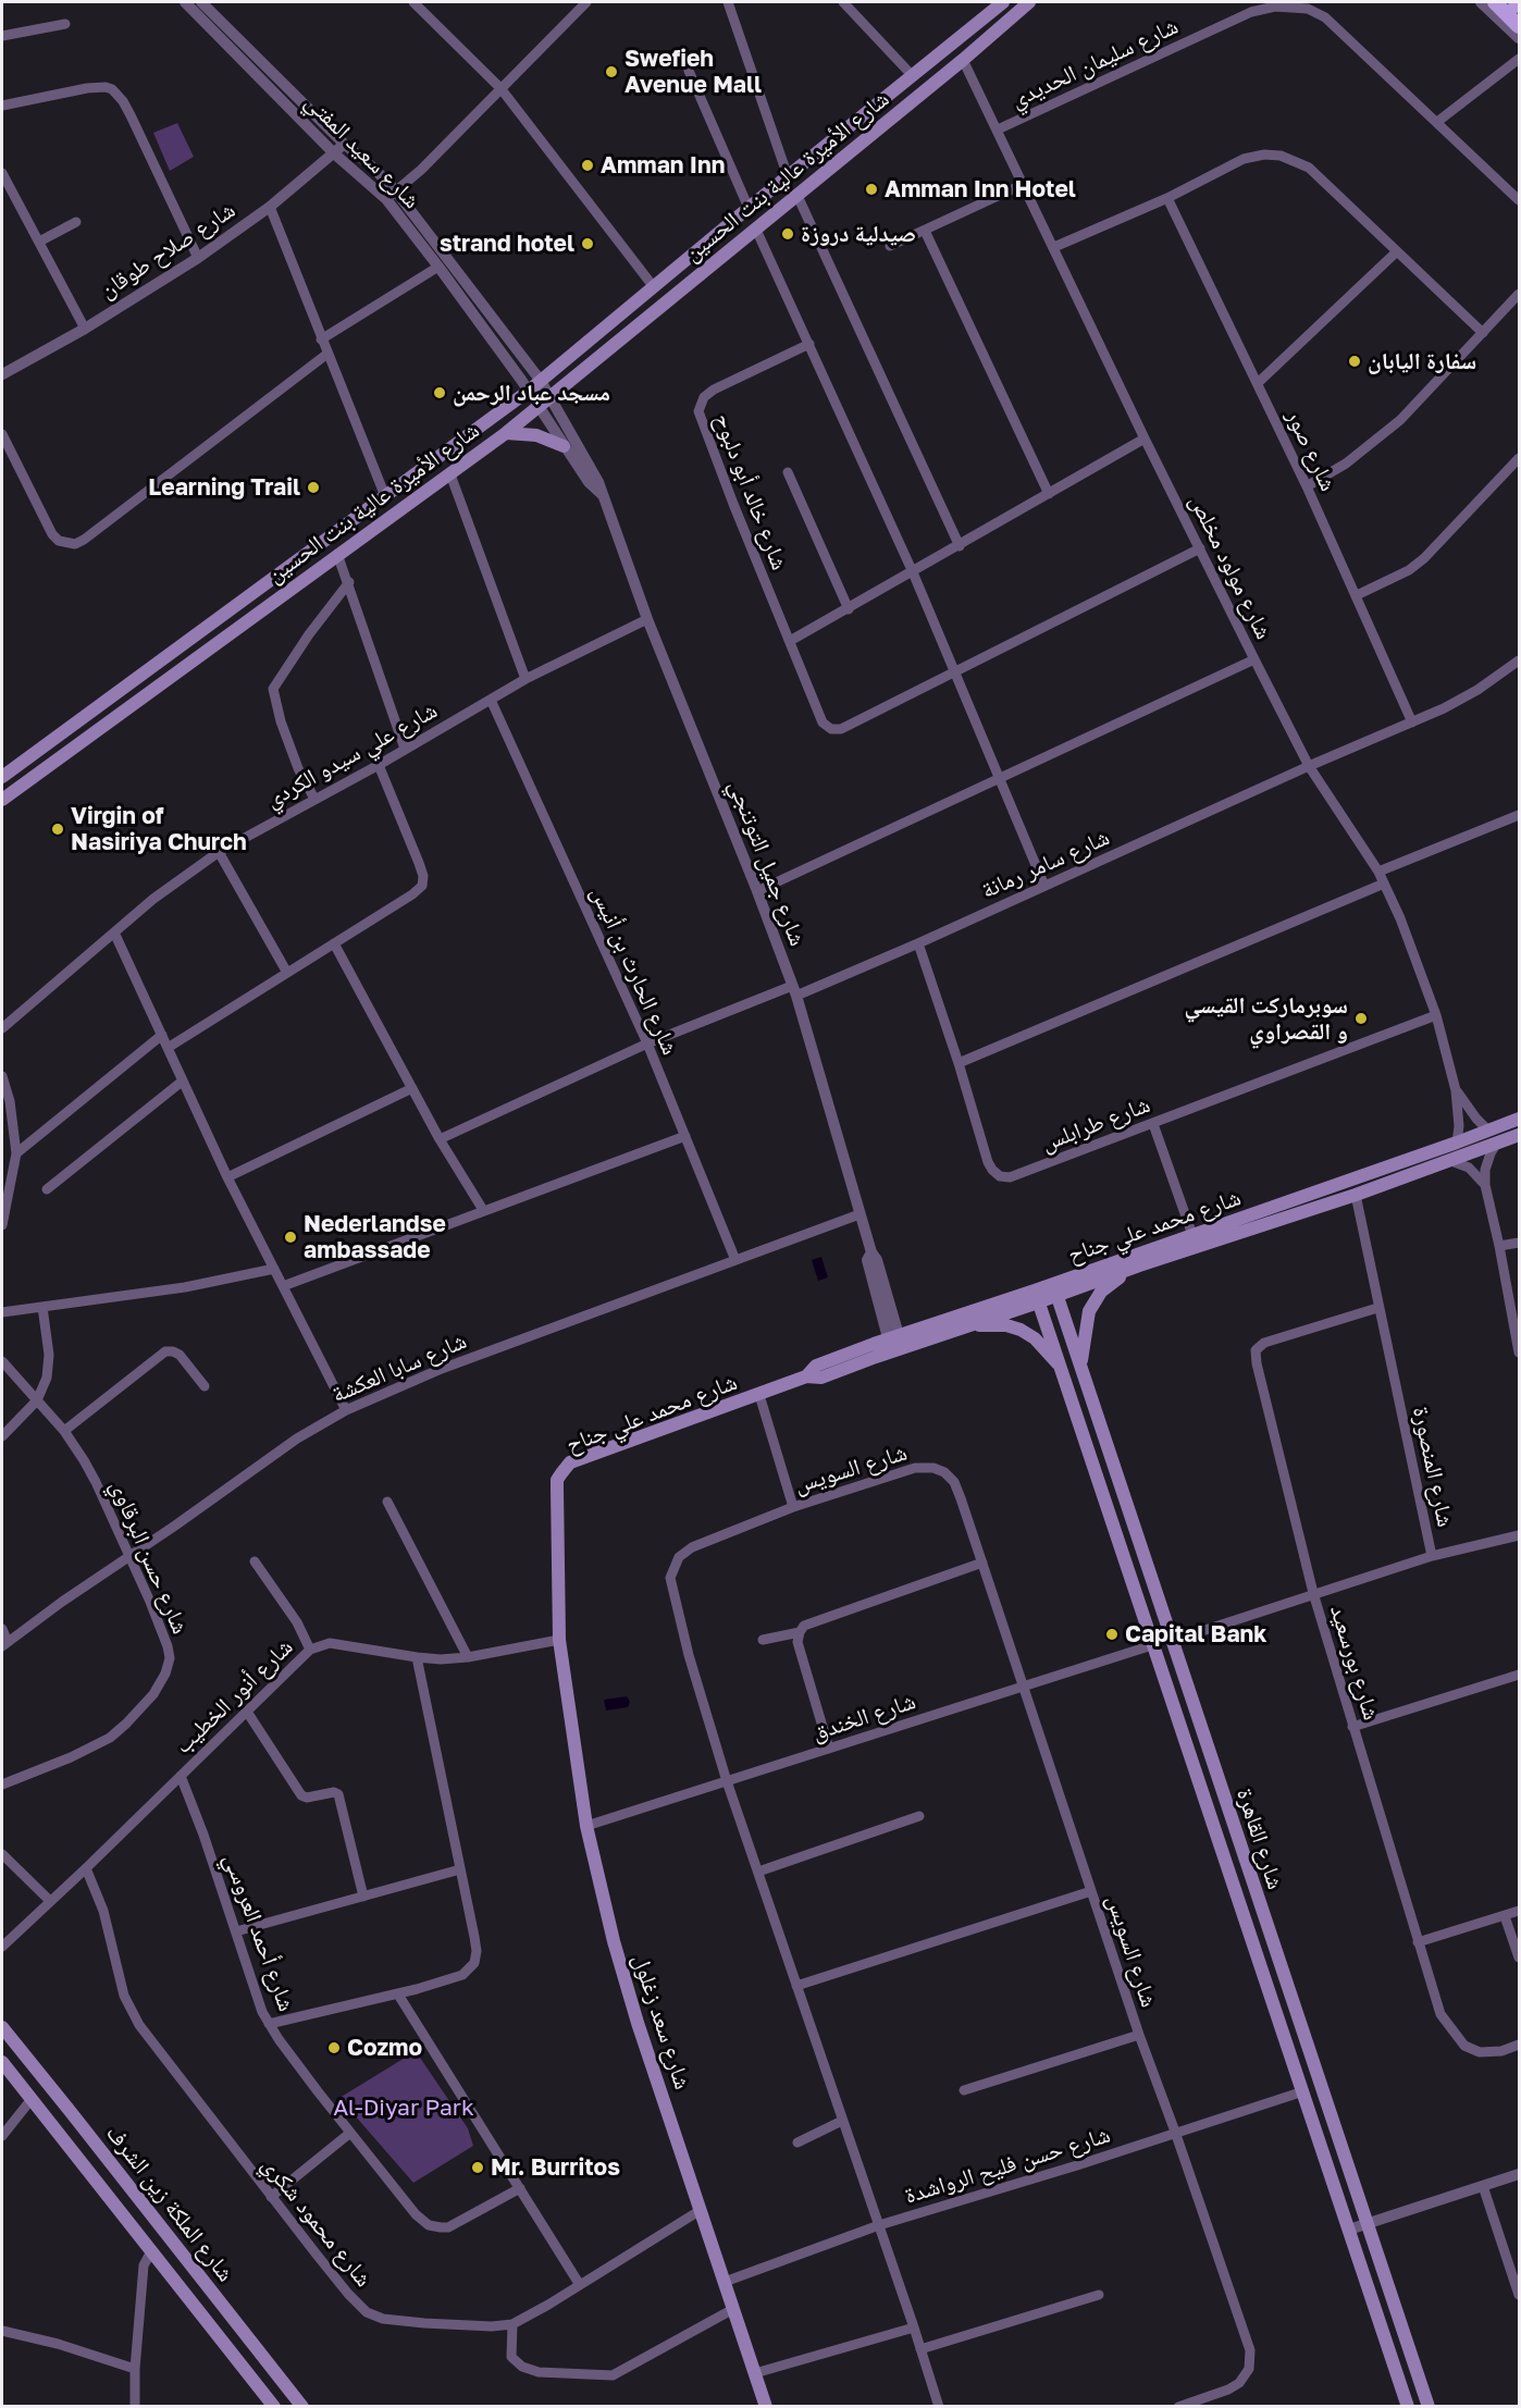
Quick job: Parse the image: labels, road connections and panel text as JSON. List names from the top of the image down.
{
  "streets": {
    "main road": [
      "شارع الأميرة عالية بنت الحسين",
      "شارع محمد علي جناح",
      "شارع القاهرة",
      "شارع سعد زغلول",
      "شارع الملكة زين الشرف"
    ],
    "street": [
      "شارع سليمان الحديدي",
      "شارع سعيد المفتي",
      "شارع صلاح طوقان",
      "شارع صور",
      "شارع خالد أبو دلبوح",
      "شارع مولود مخلص",
      "شارع علي سيدو الكردي",
      "شارع جميل التوتنجي",
      "شارع سامر رمانة",
      "شارع الحارث بن أنيس",
      "شارع طرابلس",
      "شارع سابا العكشة",
      "شارع المنصورة",
      "شارع السويس",
      "شارع حسن البرقاوي",
      "شارع بورسعيد",
      "شارع أنور الخطيب",
      "شارع الخندق",
      "شارع أحمد العروسي",
      "شارع حسن فليح الرواشدة",
      "شارع محمود شكري"
    ]
  },
  "crossings": [
    ["شارع سليمان الحديدي", "شارع مولود مخلص"],
    ["شارع سعيد المفتي", "شارع الأميرة عالية بنت الحسين"],
    ["شارع سعيد المفتي", "شارع صلاح طوقان"],
    ["شارع سعيد المفتي", "شارع جميل التوتنجي"],
    ["شارع الأميرة عالية بنت الحسين", "شارع مولود مخلص"],
    ["شارع الأميرة عالية بنت الحسين", "شارع جميل التوتنجي"],
    ["شارع صور", "شارع سامر رمانة"],
    ["شارع خالد أبو دلبوح", "شارع مولود مخلص"],
    ["شارع مولود مخلص", "شارع سامر رمانة"],
    ["شارع مولود مخلص", "شارع طرابلس"],
    ["شارع مولود مخلص", "شارع محمد علي جناح"],
    ["شارع علي سيدو الكردي", "شارع جميل التوتنجي"],
    ["شارع علي سيدو الكردي", "شارع الحارث بن أنيس"],
    ["شارع جميل التوتنجي", "شارع سامر رمانة"],
    ["شارع جميل التوتنجي", "شارع محمد علي جناح"],
    ["شارع جميل التوتنجي", "شارع سابا العكشة"],
    ["شارع سامر رمانة", "شارع الحارث بن أنيس"],
    ["شارع سامر رمانة", "شارع طرابلس"],
    ["شارع الحارث بن أنيس", "شارع سابا العكشة"],
    ["شارع محمد علي جناح", "شارع المنصورة"],
    ["شارع محمد علي جناح", "شارع أنور الخطيب"],
    ["شارع محمد علي جناح", "شارع القاهرة"],
    ["شارع محمد علي جناح", "شارع سعد زغلول"],
    ["شارع سابا العكشة", "شارع حسن البرقاوي"],
    ["شارع المنصورة", "شارع بورسعيد"],
    ["شارع المنصورة", "شارع القاهرة"],
    ["شارع السويس", "شارع الخندق"],
    ["شارع السويس", "شارع حسن فليح الرواشدة"],
    ["شارع أنور الخطيب", "شارع أحمد العروسي"],
    ["شارع أنور الخطيب", "شارع سعد زغلول"],
    ["شارع أنور الخطيب", "شارع محمود شكري"],
    ["شارع الخندق", "شارع القاهرة"],
    ["شارع الخندق", "شارع سعد زغلول"],
    ["شارع القاهرة", "شارع حسن فليح الرواشدة"],
    ["شارع سعد زغلول", "شارع حسن فليح الرواشدة"],
    ["شارع سعد زغلول", "شارع محمود شكري"]
  ],
  "parks": ["Al-Diyar Park"],
  "places": [
    "Swefieh Avenue Mall",
    "Amman Inn",
    "Amman Inn Hotel",
    "صيدلية دروزة",
    "strand hotel",
    "سفارة اليابان",
    "مسجد عباد الرحمن",
    "Learning Trail",
    "Virgin of Nasiriya Church",
    "سوبرماركت القيسي و القصراوي",
    "Nederlandse ambassade",
    "Capital Bank",
    "Cozmo",
    "Mr. Burritos"
  ]
}
